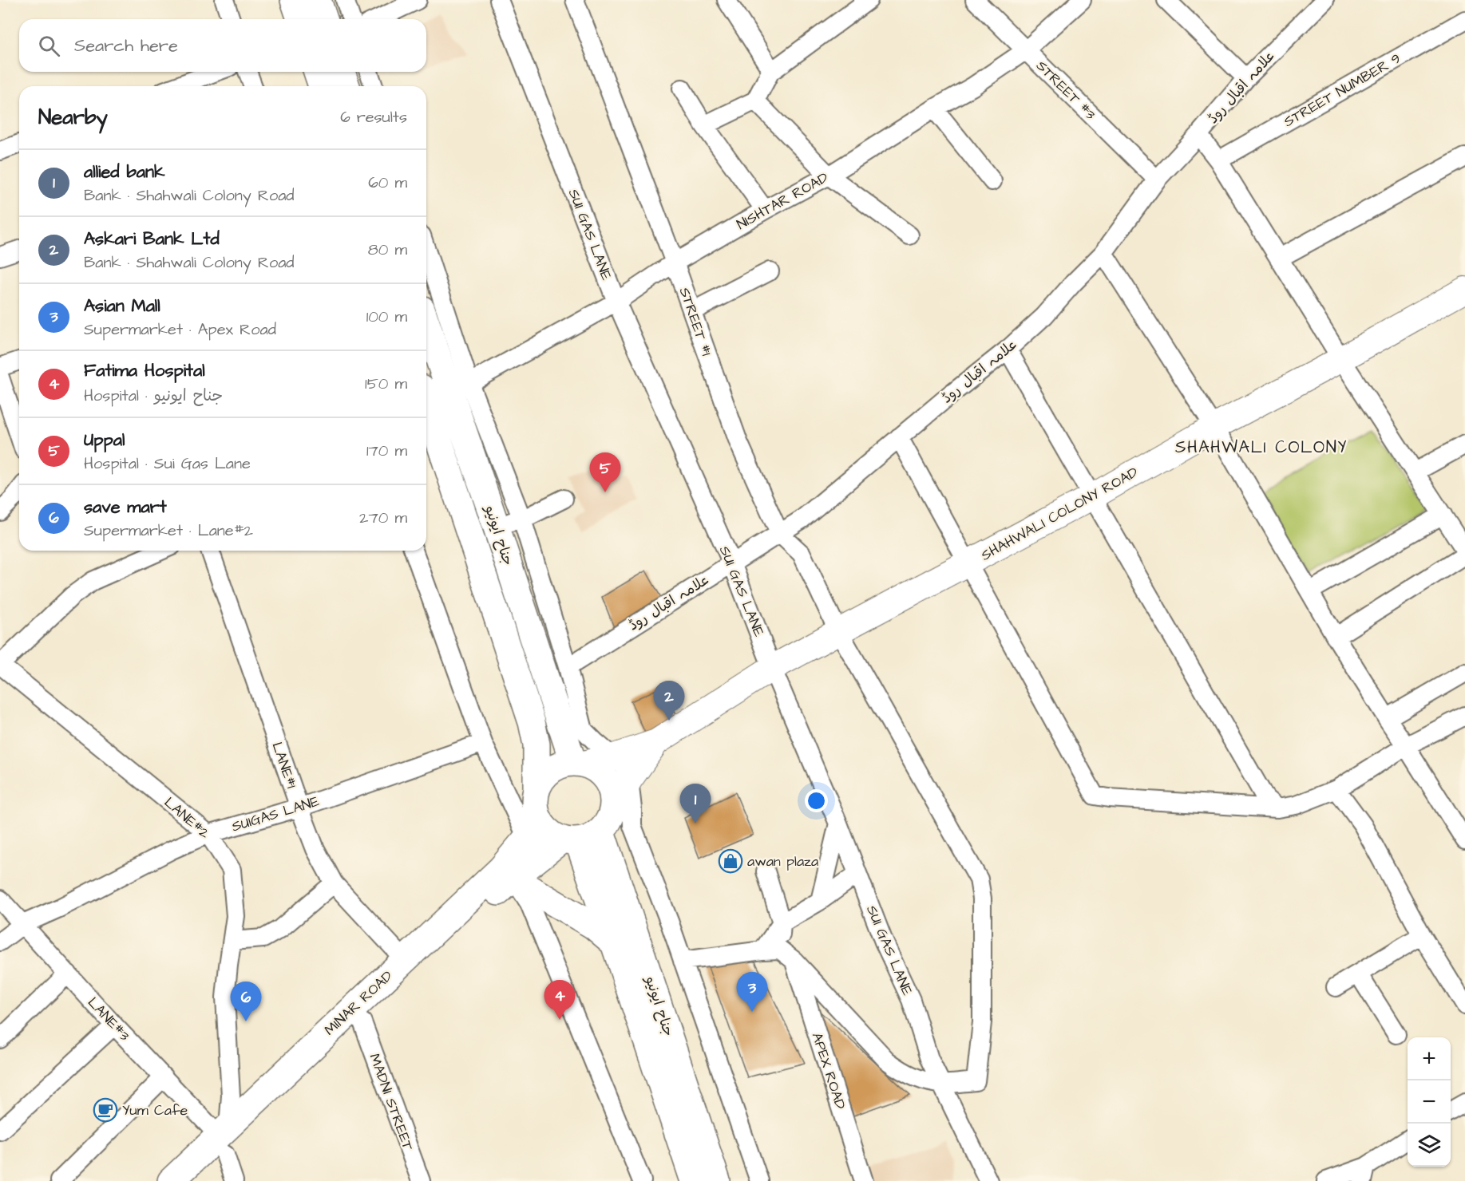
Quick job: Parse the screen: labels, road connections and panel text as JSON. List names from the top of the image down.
{
  "streets": {
    "main road": ["SHAHWALI COLONY ROAD", "جناح ایونیو", "MINAR ROAD"],
    "street": [
      "علامہ اقبال روڈ",
      "STREET #3",
      "STREET NUMBER 9",
      "NISHTAR ROAD",
      "SUI GAS LANE",
      "STREET #1",
      "LANE#1",
      "SUIGAS LANE",
      "LANE#2",
      "LANE#3",
      "APEX ROAD",
      "MADNI STREET"
    ]
  },
  "crossings": [
    ["علامہ اقبال روڈ", "STREET #3"],
    ["علامہ اقبال روڈ", "SUI GAS LANE"],
    ["علامہ اقبال روڈ", "STREET #1"],
    ["STREET #3", "NISHTAR ROAD"],
    ["NISHTAR ROAD", "SUI GAS LANE"],
    ["NISHTAR ROAD", "STREET #1"],
    ["SUI GAS LANE", "STREET #1"],
    ["SUI GAS LANE", "SHAHWALI COLONY ROAD"],
    ["STREET #1", "SHAHWALI COLONY ROAD"],
    ["SHAHWALI COLONY ROAD", "جناح ایونیو"],
    ["SHAHWALI COLONY ROAD", "MINAR ROAD"],
    ["جناح ایونیو", "MINAR ROAD"],
    ["LANE#1", "SUIGAS LANE"],
    ["LANE#1", "MINAR ROAD"],
    ["SUIGAS LANE", "LANE#2"],
    ["SUIGAS LANE", "LANE#3"],
    ["LANE#2", "MINAR ROAD"],
    ["LANE#2", "LANE#3"],
    ["MINAR ROAD", "LANE#3"],
    ["MINAR ROAD", "MADNI STREET"]
  ],
  "districts": ["SHAHWALI COLONY"],
  "places": {
    "shop": ["awan plaza"],
    "cafe": ["Yum Cafe"]
  },
  "page": {
    "search": "Search here",
    "heading": ["Nearby", "6 results"],
    "list": [
      {
        "mark": "1",
        "name": "allied bank",
        "note": "Bank · Shahwali Colony Road",
        "value": "60 m"
      },
      {
        "mark": "2",
        "name": "Askari Bank Ltd",
        "note": "Bank · Shahwali Colony Road",
        "value": "80 m"
      },
      {
        "mark": "3",
        "name": "Asian Mall",
        "note": "Supermarket · Apex Road",
        "value": "100 m"
      },
      {
        "mark": "4",
        "name": "Fatima Hospital",
        "note": "Hospital · جناح ایونیو",
        "value": "150 m"
      },
      {
        "mark": "5",
        "name": "Uppal",
        "note": "Hospital · Sui Gas Lane",
        "value": "170 m"
      },
      {
        "mark": "6",
        "name": "save mart",
        "note": "Supermarket · Lane#2",
        "value": "270 m"
      }
    ],
    "pins": [
      "5",
      "2",
      "1",
      "3",
      "4",
      "6"
    ],
    "map_buttons": ["+", "−"]
  }
}
